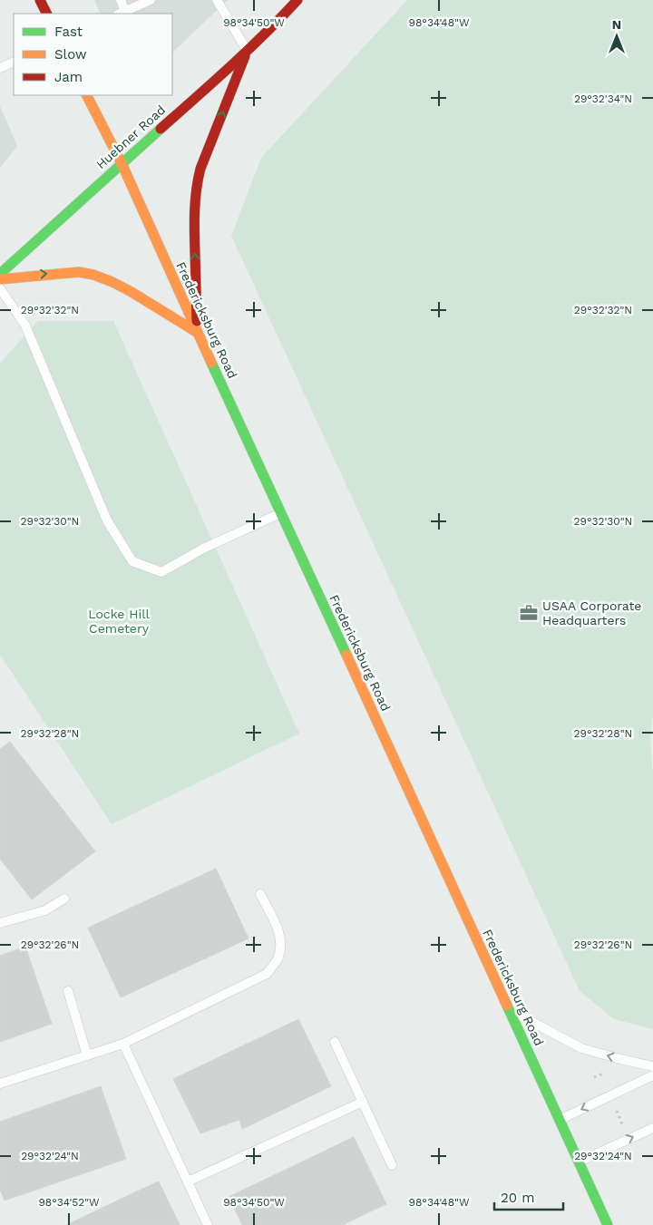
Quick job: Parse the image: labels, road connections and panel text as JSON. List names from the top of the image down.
{
  "streets": {
    "main road": ["Huebner Road", "Fredericksburg Road"]
  },
  "crossings": [
    ["Huebner Road", "Fredericksburg Road"]
  ],
  "parks": ["Locke Hill Cemetery"],
  "places": {
    "office": ["USAA Corporate Headquarters"]
  },
  "legend": ["Fast", "Slow", "Jam"],
  "scale_bar": "20 m",
  "north": "top",
  "coordinates": [
    "98°34'50\"W",
    "98°34'48\"W",
    "29°32'34\"N",
    "29°32'32\"N",
    "29°32'30\"N",
    "29°32'28\"N",
    "29°32'26\"N",
    "29°32'24\"N",
    "98°34'52\"W"
  ]
}
